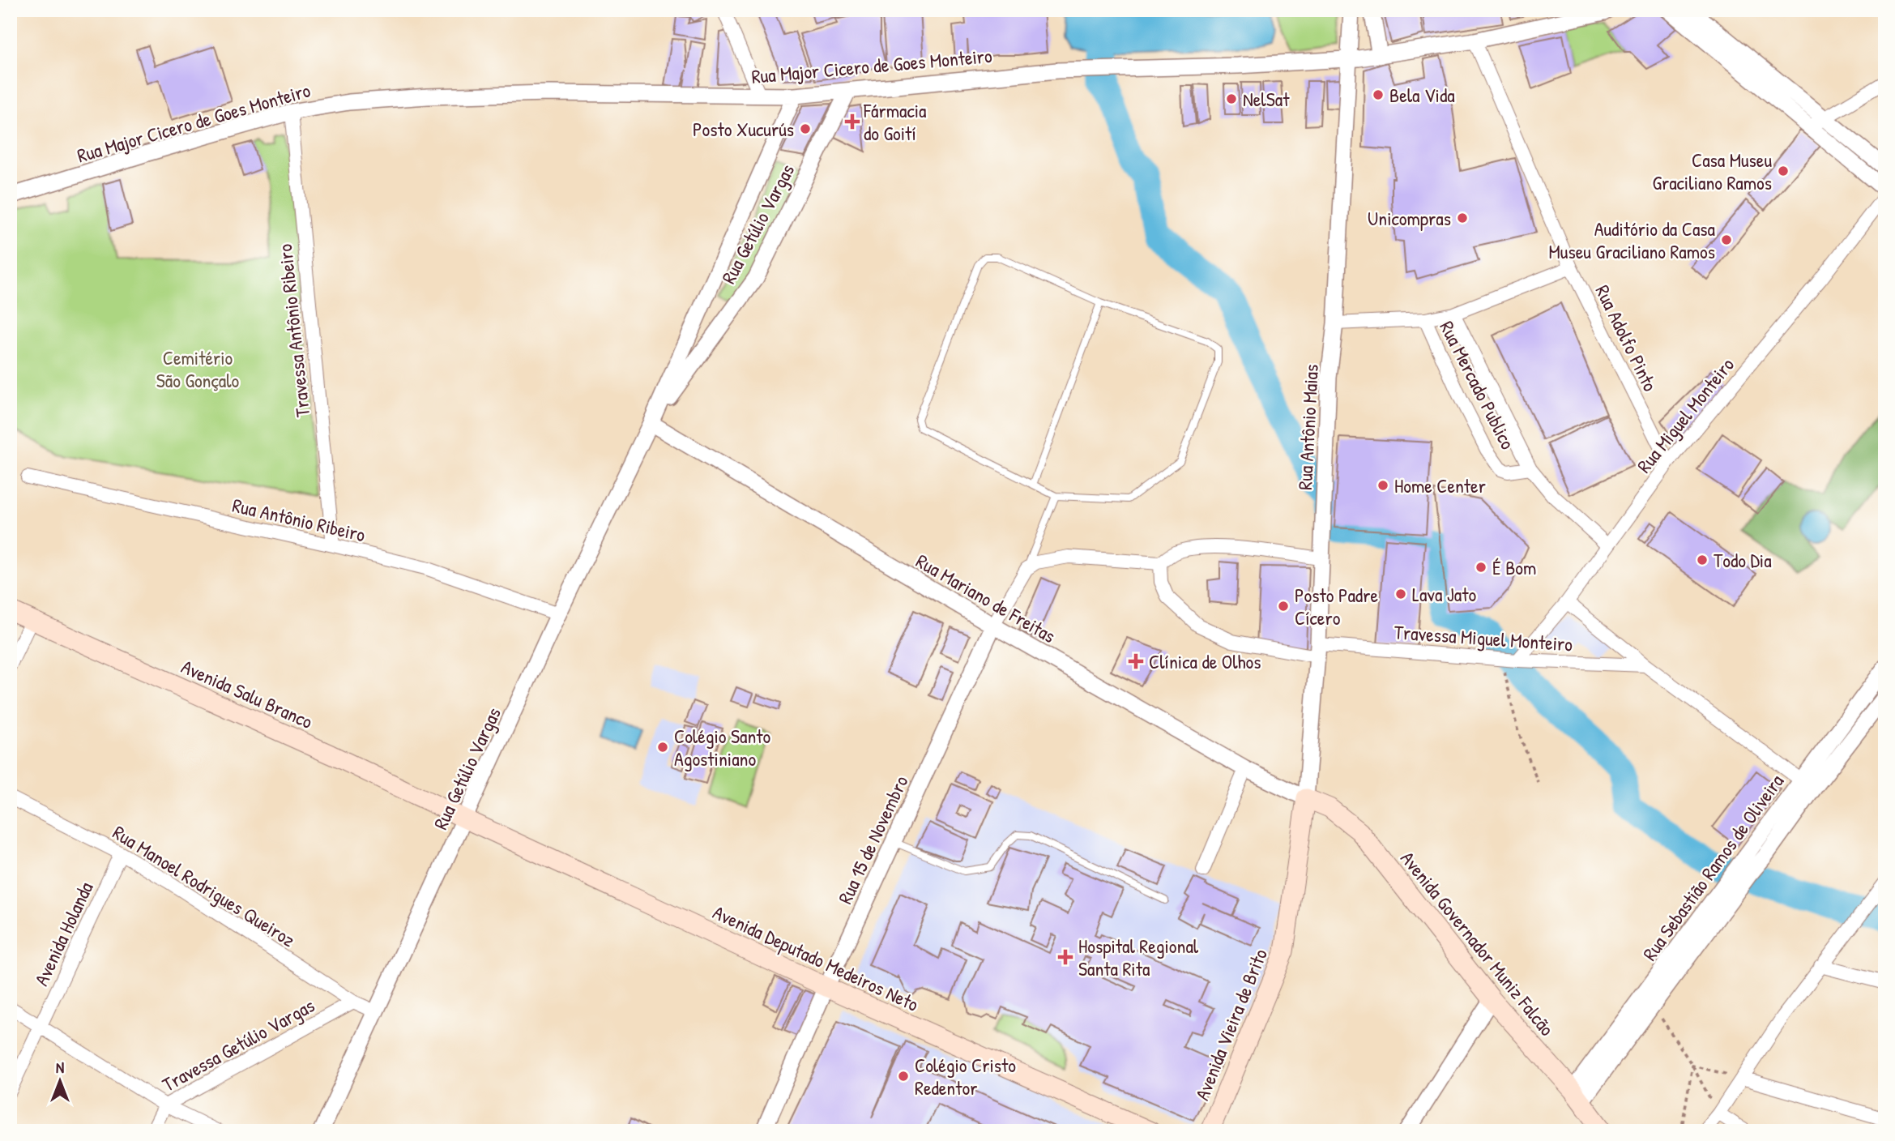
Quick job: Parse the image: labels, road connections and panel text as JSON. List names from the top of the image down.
{
  "streets": {
    "main road": [
      "Avenida Salu Branco",
      "Avenida Governador Muniz Falcão",
      "Avenida Deputado Medeiros Neto",
      "Avenida Vieira de Brito"
    ],
    "street": [
      "Rua Major Cicero de Goes Monteiro",
      "Rua Getúlio Vargas",
      "Travessa Antônio Ribeiro",
      "Rua Adolfo Pinto",
      "Rua Mercado Publico",
      "Rua Miguel Monteiro",
      "Rua Antônio Maias",
      "Rua Antônio Ribeiro",
      "Rua Mariano de Freitas",
      "Travessa Miguel Monteiro",
      "Rua 15 de Novembro",
      "Rua Sebastião Ramos de Oliveira",
      "Rua Manoel Rodrigues Queiroz",
      "Avenida Holanda",
      "Travessa Getúlio Vargas"
    ]
  },
  "crossings": [
    ["Rua Major Cicero de Goes Monteiro", "Rua Getúlio Vargas"],
    ["Rua Major Cicero de Goes Monteiro", "Travessa Antônio Ribeiro"],
    ["Rua Major Cicero de Goes Monteiro", "Rua Adolfo Pinto"],
    ["Rua Major Cicero de Goes Monteiro", "Rua Antônio Maias"],
    ["Rua Getúlio Vargas", "Rua Antônio Ribeiro"],
    ["Rua Getúlio Vargas", "Rua Mariano de Freitas"],
    ["Rua Getúlio Vargas", "Avenida Salu Branco"],
    ["Rua Getúlio Vargas", "Rua Manoel Rodrigues Queiroz"],
    ["Rua Getúlio Vargas", "Avenida Deputado Medeiros Neto"],
    ["Travessa Antônio Ribeiro", "Rua Antônio Ribeiro"],
    ["Rua Adolfo Pinto", "Rua Miguel Monteiro"],
    ["Rua Mercado Publico", "Rua Miguel Monteiro"],
    ["Rua Miguel Monteiro", "Travessa Miguel Monteiro"],
    ["Rua Antônio Maias", "Rua Mariano de Freitas"],
    ["Rua Antônio Maias", "Travessa Miguel Monteiro"],
    ["Rua Antônio Maias", "Avenida Governador Muniz Falcão"],
    ["Rua Antônio Maias", "Avenida Vieira de Brito"],
    ["Rua Mariano de Freitas", "Rua 15 de Novembro"],
    ["Rua Mariano de Freitas", "Avenida Governador Muniz Falcão"],
    ["Rua Mariano de Freitas", "Avenida Vieira de Brito"],
    ["Travessa Miguel Monteiro", "Rua Sebastião Ramos de Oliveira"],
    ["Avenida Salu Branco", "Avenida Deputado Medeiros Neto"],
    ["Rua 15 de Novembro", "Avenida Deputado Medeiros Neto"],
    ["Rua Sebastião Ramos de Oliveira", "Avenida Governador Muniz Falcão"],
    ["Rua Manoel Rodrigues Queiroz", "Avenida Holanda"],
    ["Rua Manoel Rodrigues Queiroz", "Travessa Getúlio Vargas"],
    ["Avenida Governador Muniz Falcão", "Avenida Vieira de Brito"]
  ],
  "parks": ["Cemitério São Gonçalo"],
  "places": {
    "other": [
      "Bela Vida",
      "NelSat",
      "Posto Xucurús",
      "Casa Museu Graciliano Ramos",
      "Unicompras",
      "Auditório da Casa Museu Graciliano Ramos",
      "Home Center",
      "Todo Dia",
      "É Bom",
      "Lava Jato",
      "Posto Padre Cícero",
      "Colégio Santo Agostiniano",
      "Colégio Cristo Redentor"
    ],
    "health": ["Fármacia do Goití", "Clínica de Olhos", "Hospital Regional Santa Rita"]
  },
  "north": "top"
}
